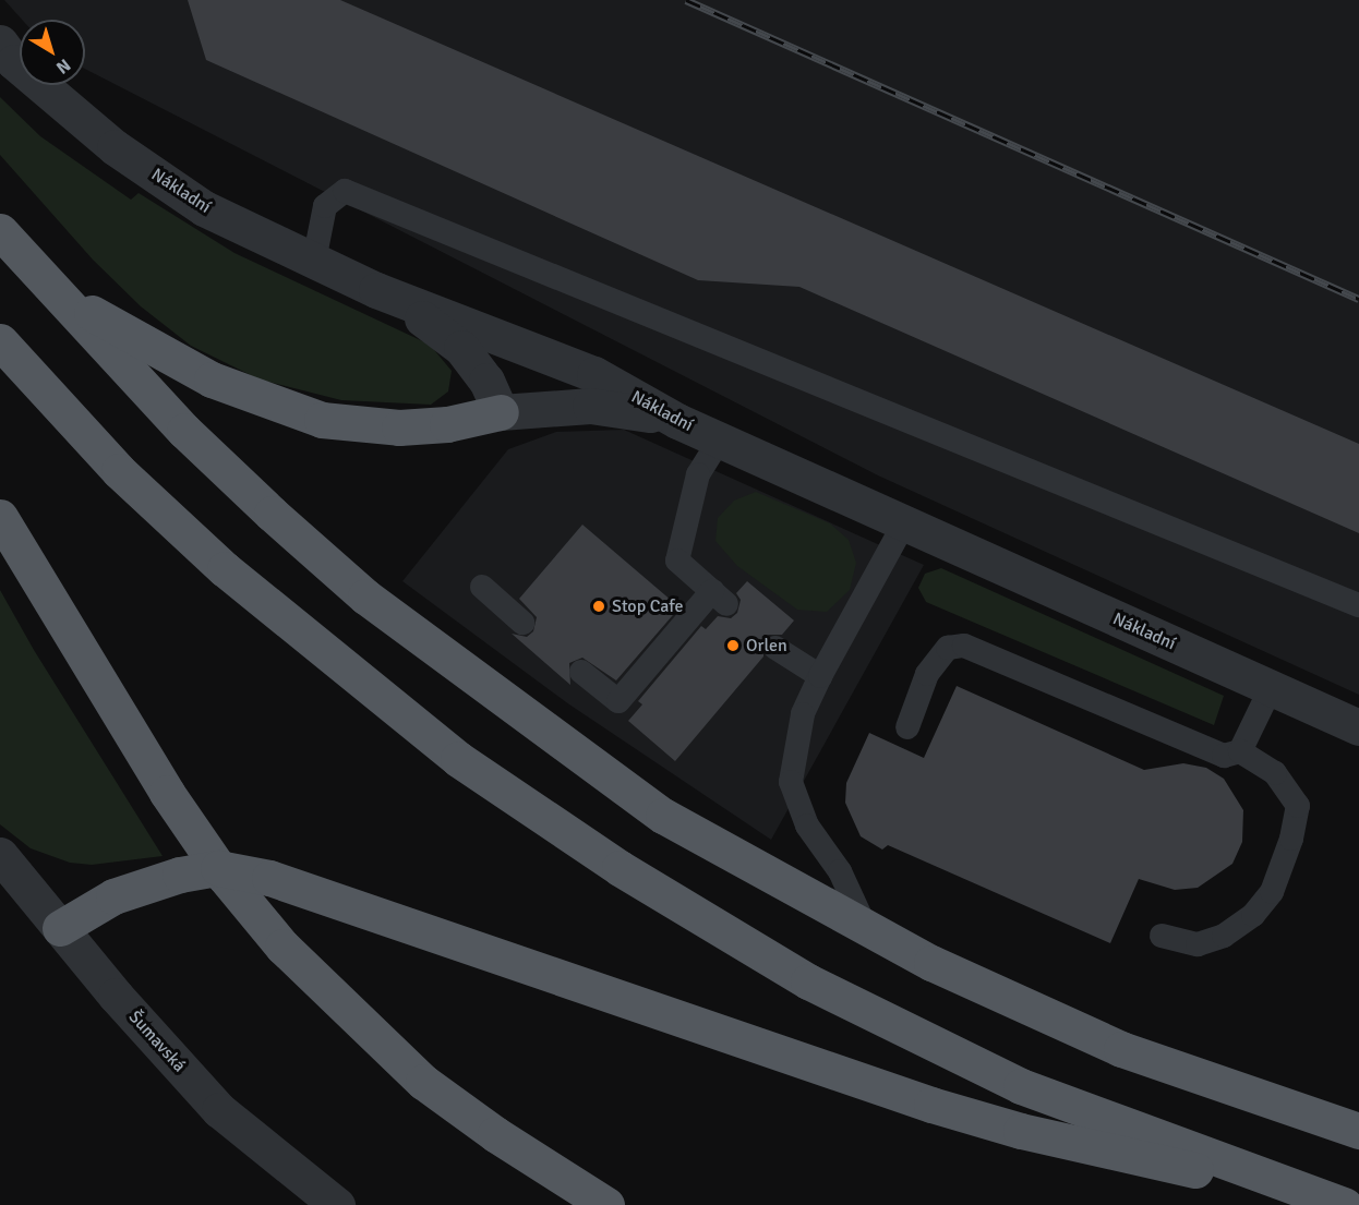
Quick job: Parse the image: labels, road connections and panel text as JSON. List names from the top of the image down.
{
  "streets": {
    "street": ["Nákladní", "Šumavská"]
  },
  "places": ["Stop Cafe", "Orlen"],
  "north": "bottom right"
}
